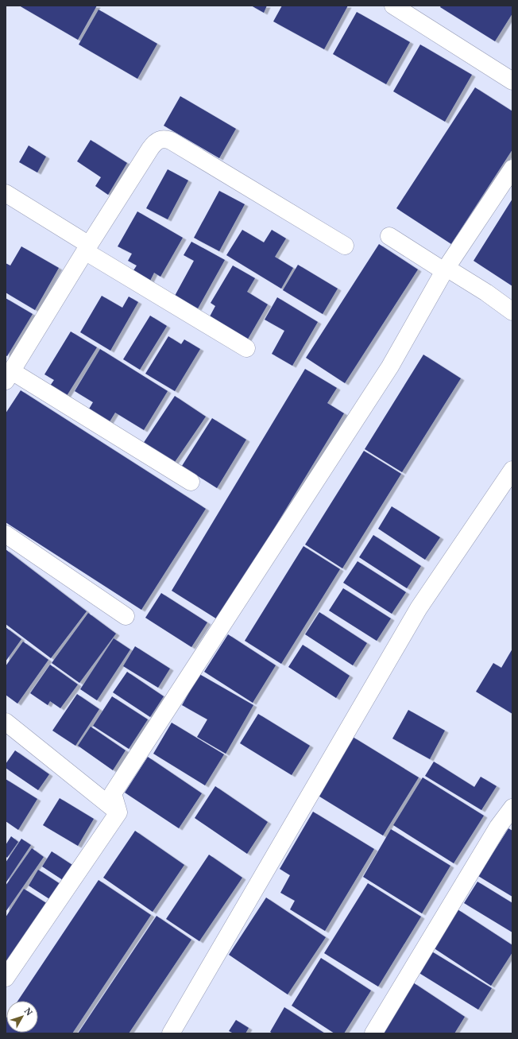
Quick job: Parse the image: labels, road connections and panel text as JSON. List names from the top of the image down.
{
  "north": "top right"
}
